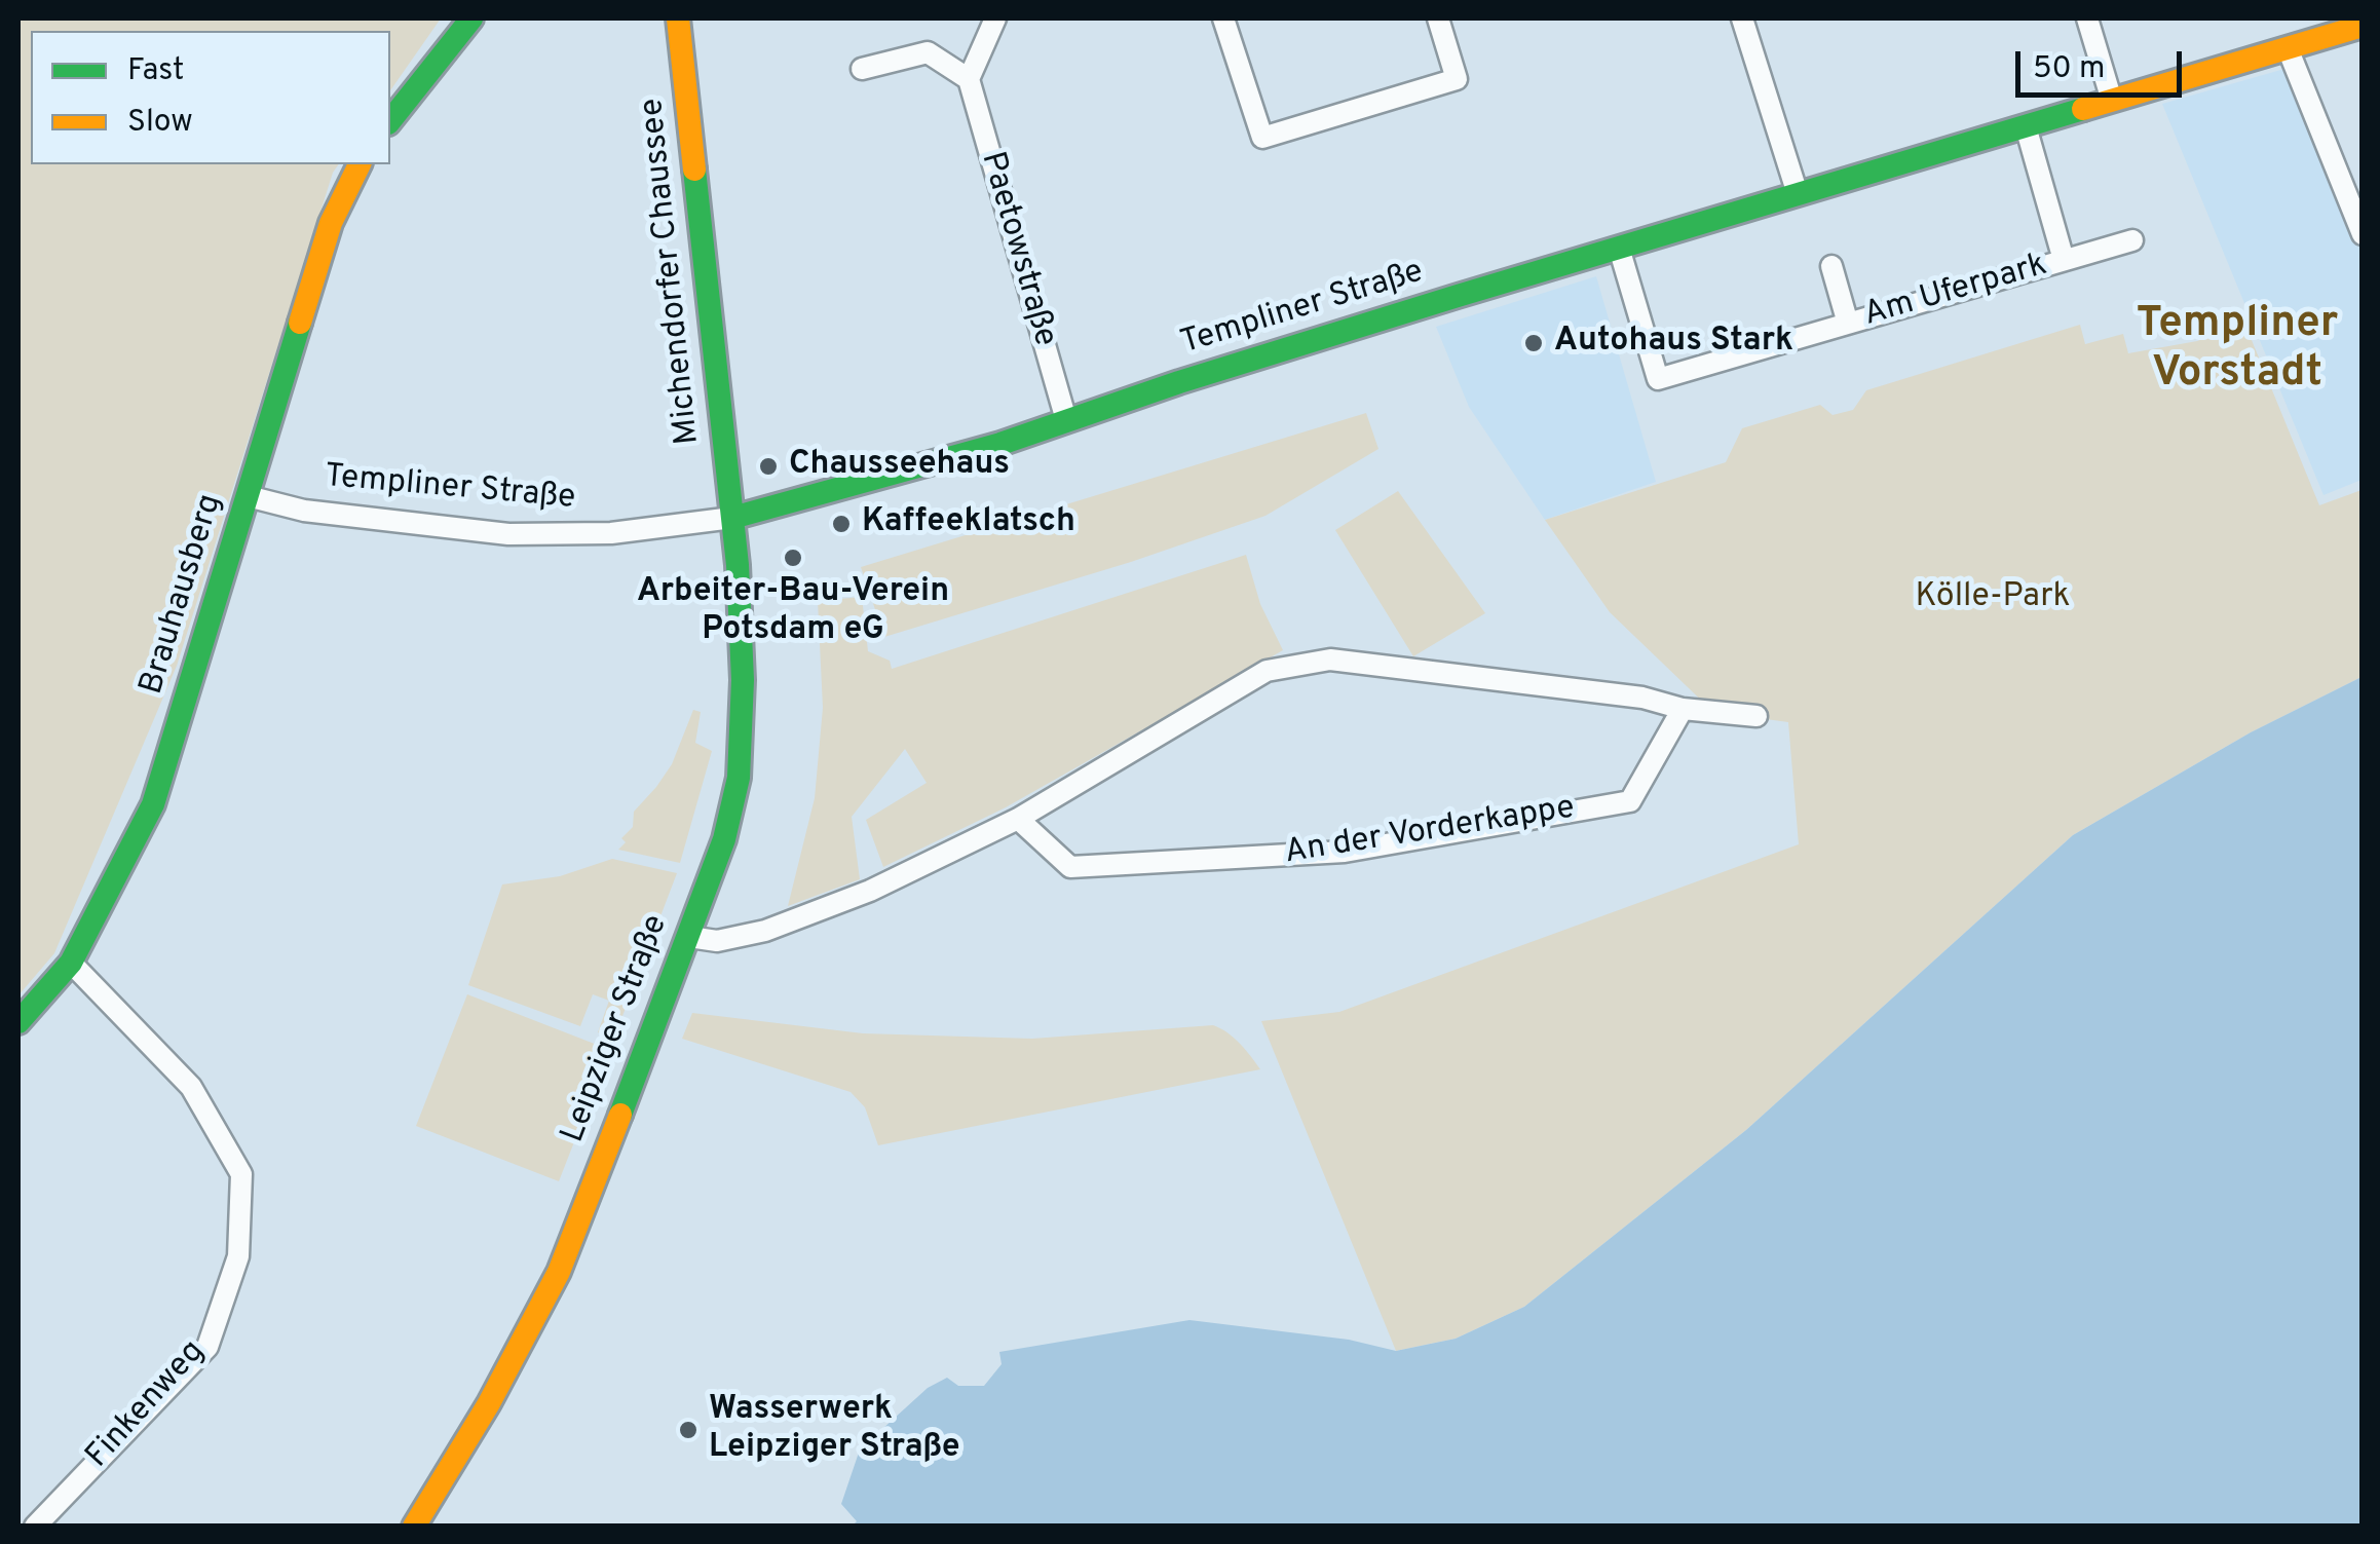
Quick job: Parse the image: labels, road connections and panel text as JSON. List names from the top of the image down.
{
  "streets": {
    "main road": [
      "Michendorfer Chaussee",
      "Templiner Straße",
      "Brauhausberg",
      "Leipziger Straße"
    ],
    "street": [
      "Paetowstraße",
      "Am Uferpark",
      "An der Vorderkappe",
      "Finkenweg"
    ]
  },
  "crossings": [
    ["Paetowstraße", "Templiner Straße"],
    ["Michendorfer Chaussee", "Templiner Straße"],
    ["Michendorfer Chaussee", "Leipziger Straße"],
    ["Am Uferpark", "Templiner Straße"],
    ["Templiner Straße", "Brauhausberg"],
    ["Templiner Straße", "Leipziger Straße"],
    ["Brauhausberg", "Finkenweg"]
  ],
  "districts": ["Templiner Vorstadt"],
  "parks": ["Kölle-Park"],
  "places": [
    "Autohaus Stark",
    "Chausseehaus",
    "Kaffeeklatsch",
    "Arbeiter-Bau-Verein Potsdam eG",
    "Wasserwerk Leipziger Straße"
  ],
  "legend": ["Fast", "Slow"],
  "scale_bar": "50 m"
}
